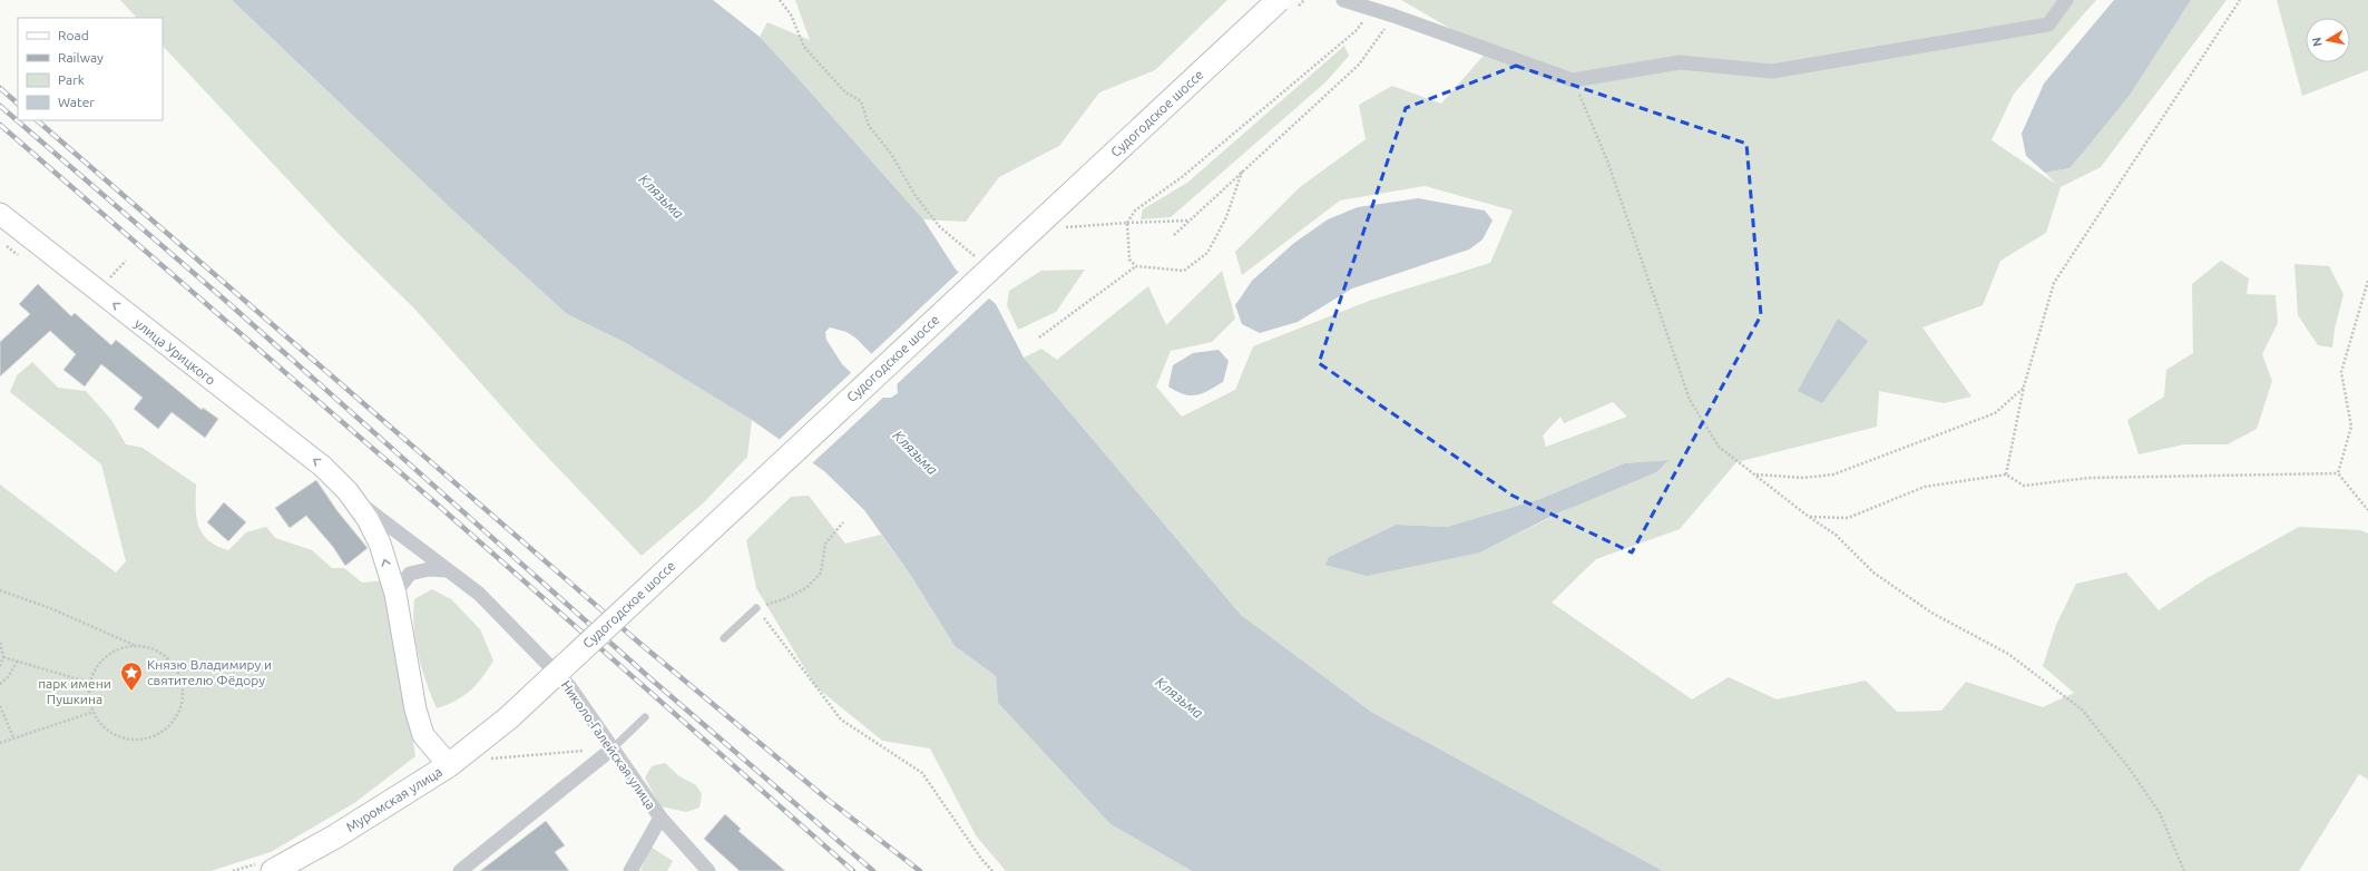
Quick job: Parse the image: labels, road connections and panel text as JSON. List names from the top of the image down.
{
  "streets": {
    "main road": ["Судогодское шоссе", "Муромская улица"],
    "street": ["улица Урицкого", "Николо-Галейская улица"]
  },
  "crossings": [
    ["Судогодское шоссе", "Муромская улица"],
    ["улица Урицкого", "Николо-Галейская улица"],
    ["улица Урицкого", "Муромская улица"]
  ],
  "one_way": ["улица Урицкого"],
  "water": ["Клязьма"],
  "parks": ["парк имени Пушкина"],
  "places": {
    "place": ["Князю Владимиру и святителю Фёдору"]
  },
  "legend": [
    "Road",
    "Railway",
    "Park",
    "Water"
  ],
  "north": "left"
}
